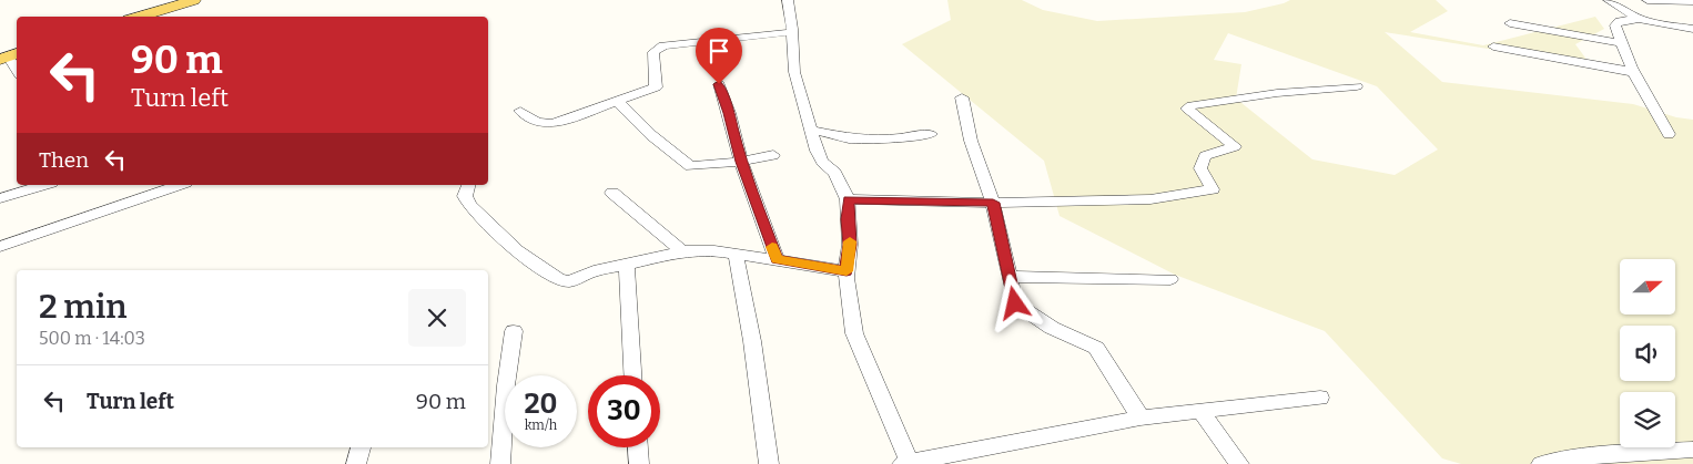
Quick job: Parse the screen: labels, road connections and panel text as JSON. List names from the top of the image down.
{
  "north": "right",
  "page": {
    "turn": ["90 m", "Turn left"],
    "then": "Then",
    "heading": ["2 min", "500 m · 14:03"],
    "list": [
      {
        "name": "Turn left",
        "value": "90 m"
      }
    ],
    "speed": "20 km/h",
    "limit": "30"
  }
}
